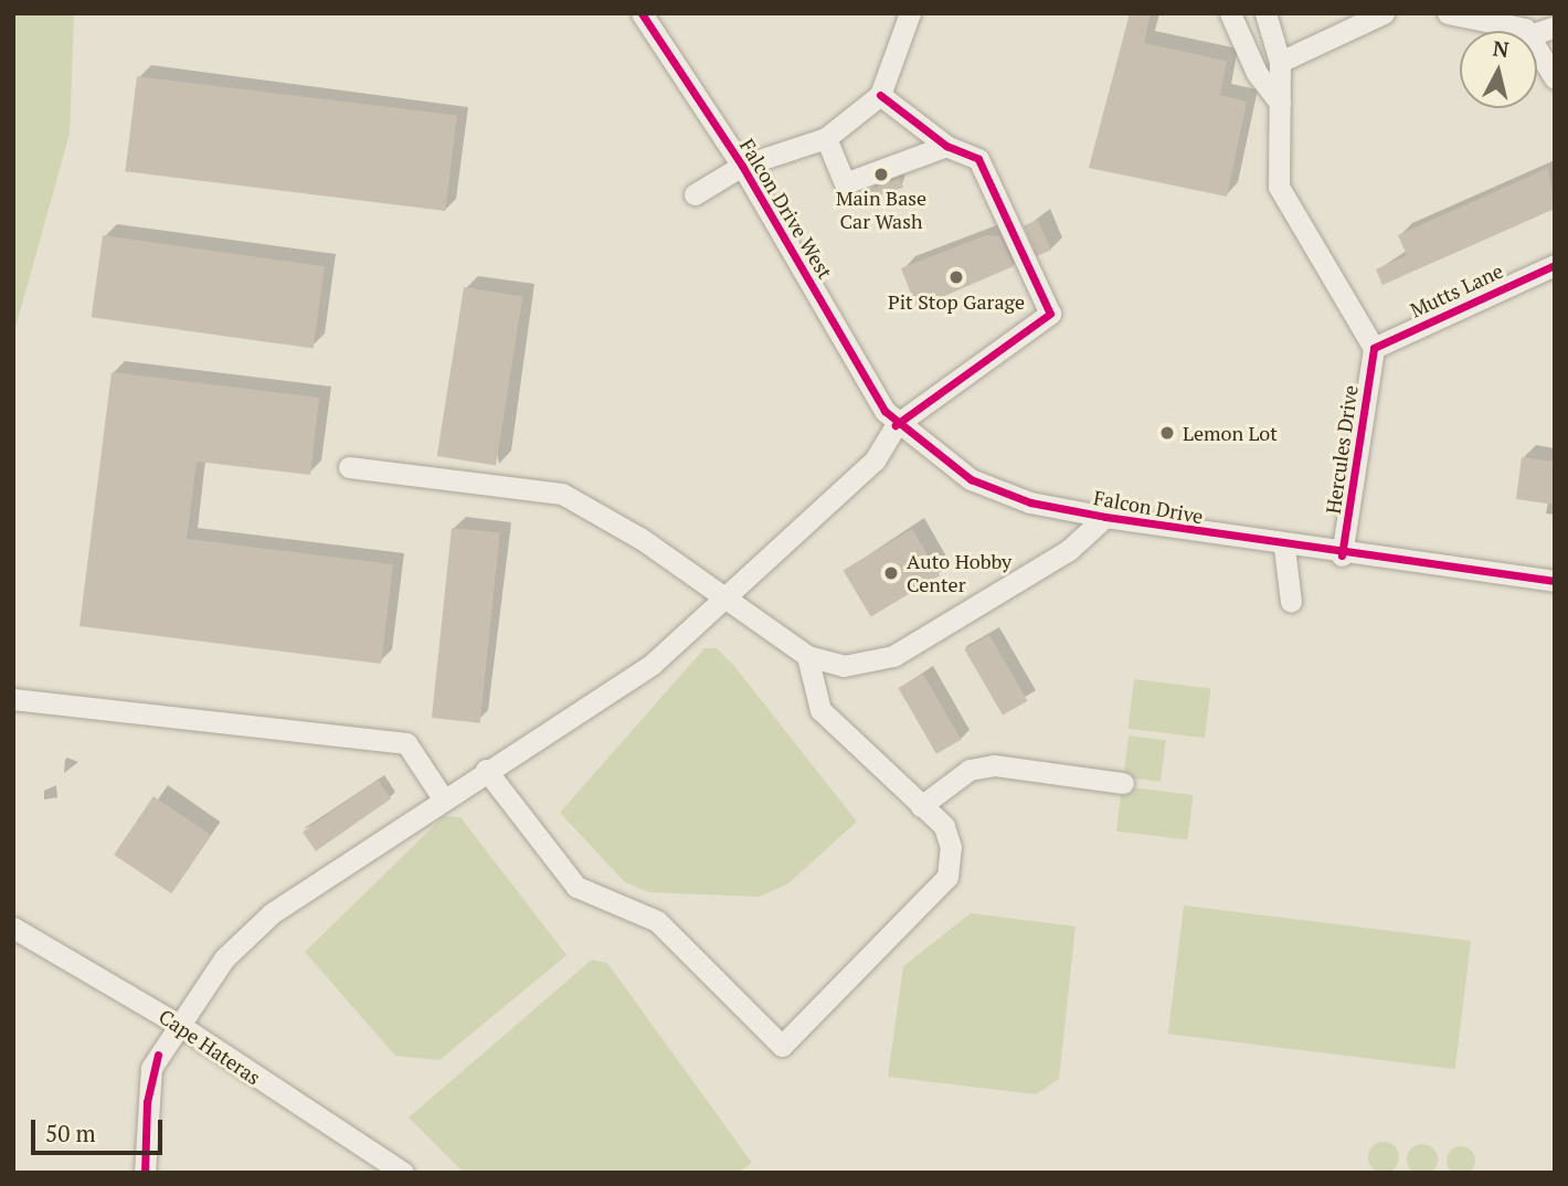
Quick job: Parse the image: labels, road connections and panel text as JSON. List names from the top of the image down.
{
  "streets": {
    "street": [
      "Falcon Drive West",
      "Mutts Lane",
      "Hercules Drive",
      "Falcon Drive",
      "Cape Hateras"
    ]
  },
  "crossings": [
    ["Falcon Drive West", "Falcon Drive"],
    ["Mutts Lane", "Hercules Drive"],
    ["Hercules Drive", "Falcon Drive"]
  ],
  "places": [
    "Main Base Car Wash",
    "Pit Stop Garage",
    "Lemon Lot",
    "Auto Hobby Center"
  ],
  "scale_bar": "50 m",
  "north": "top"
}
